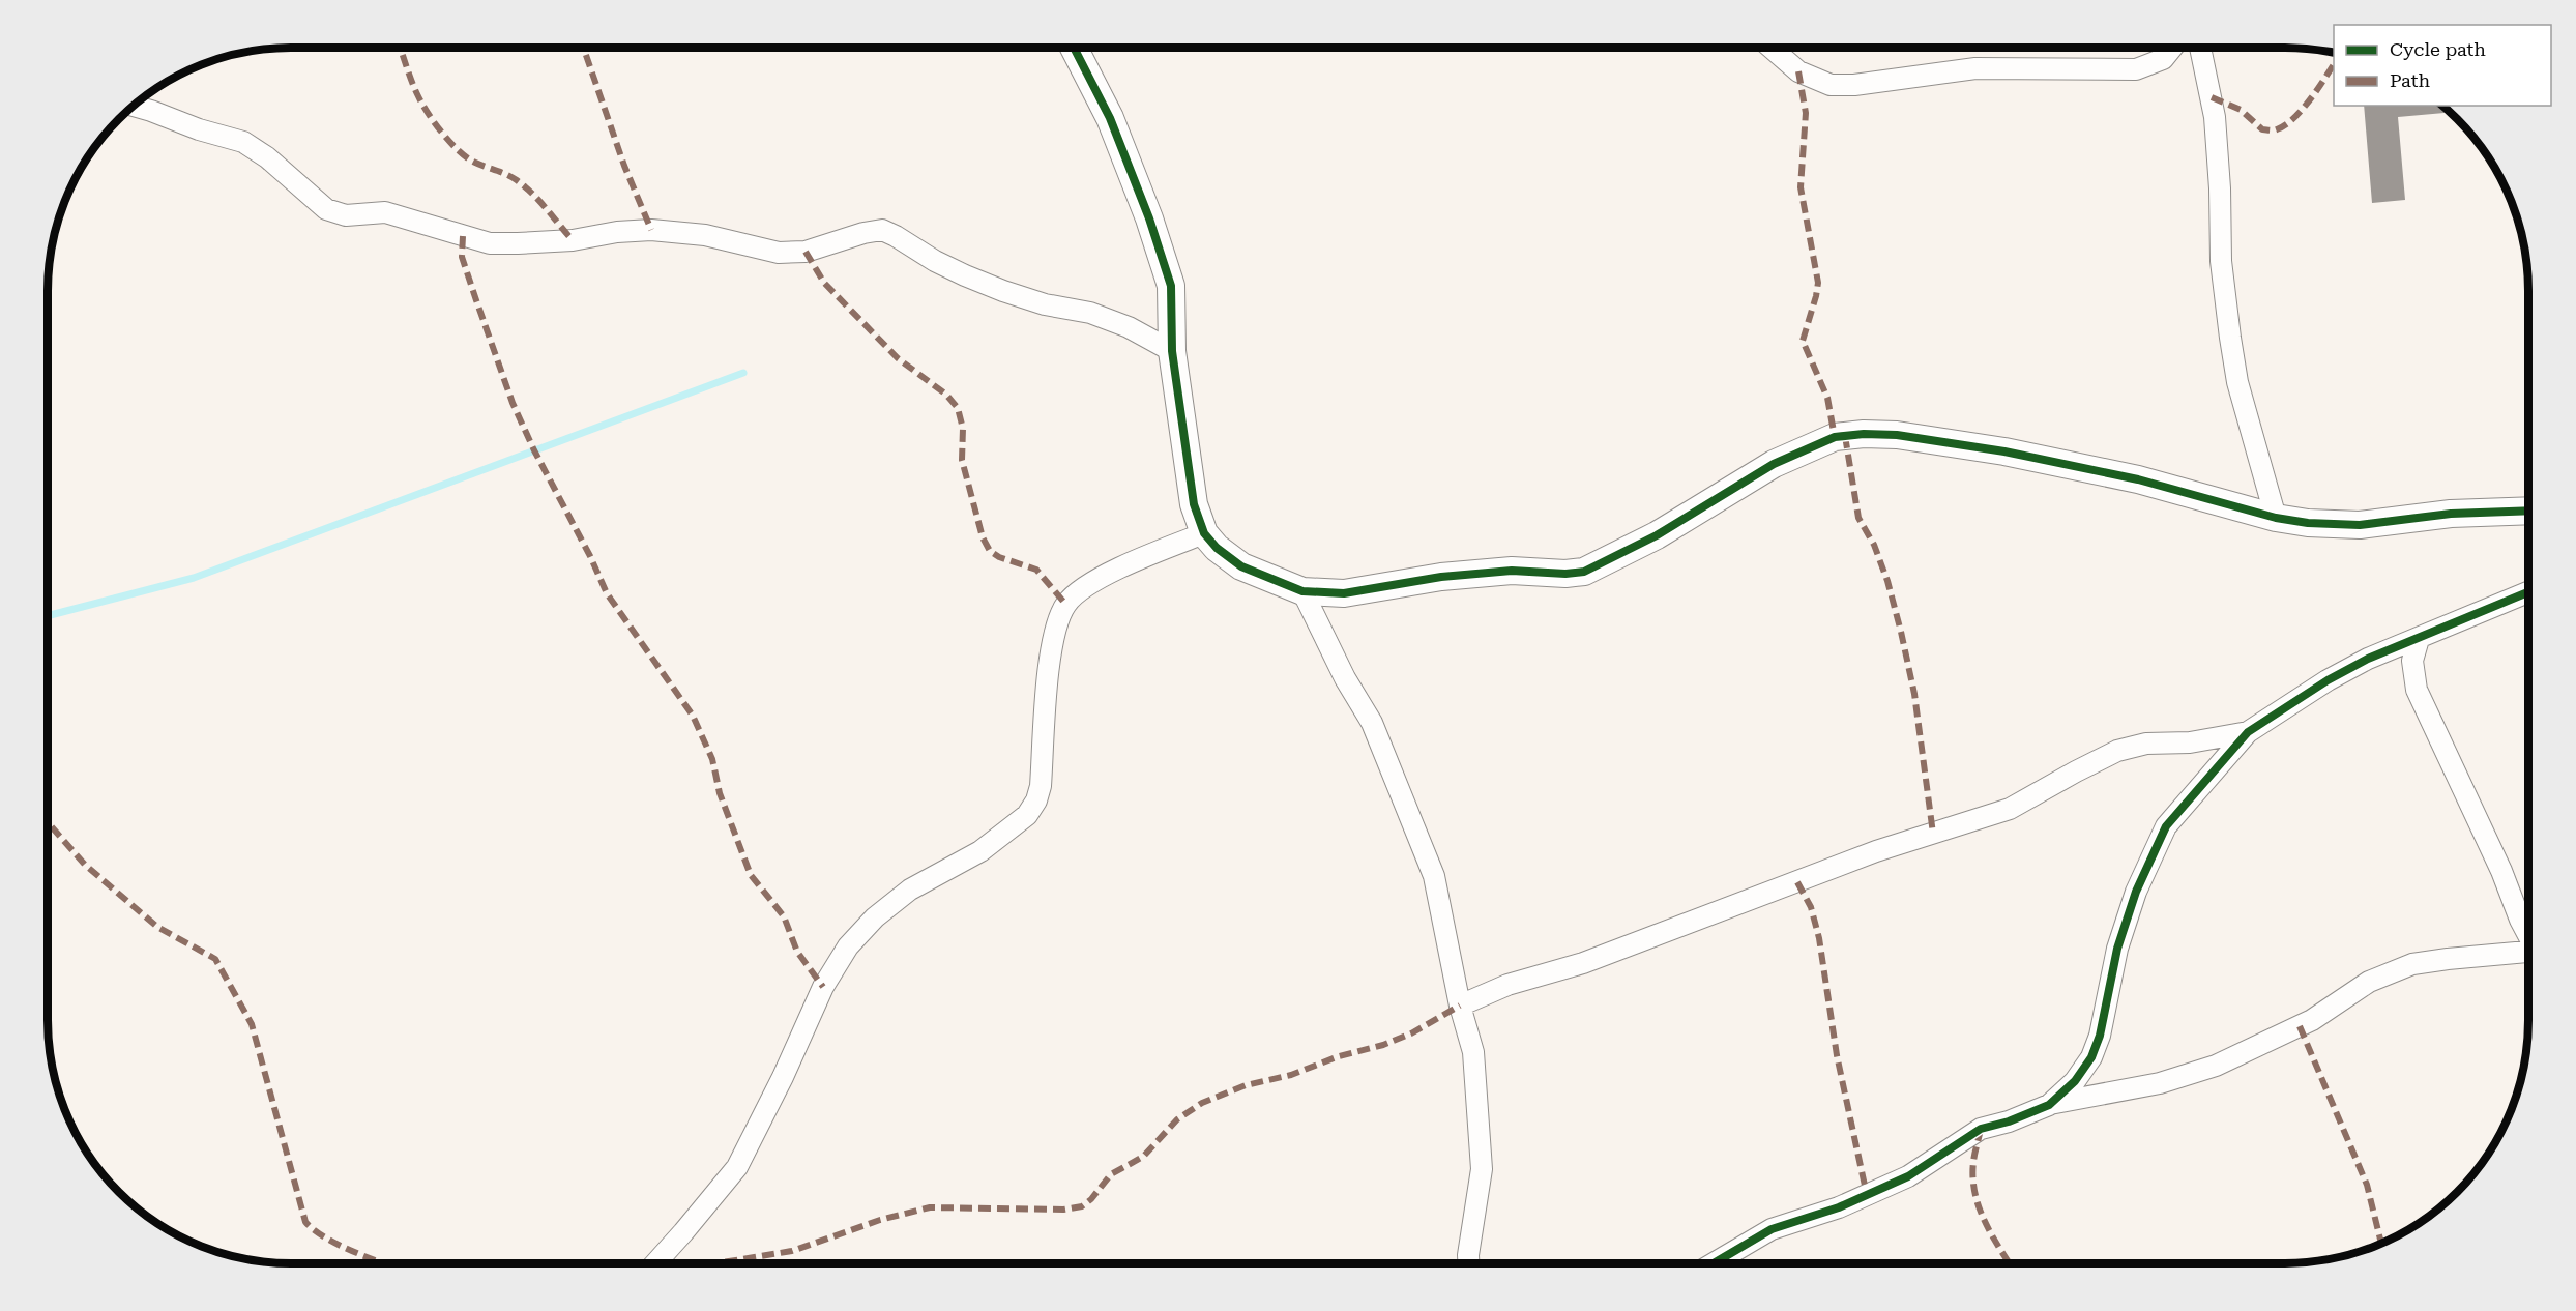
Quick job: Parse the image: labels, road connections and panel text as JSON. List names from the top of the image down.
{
  "legend": ["Cycle path", "Path"]
}
